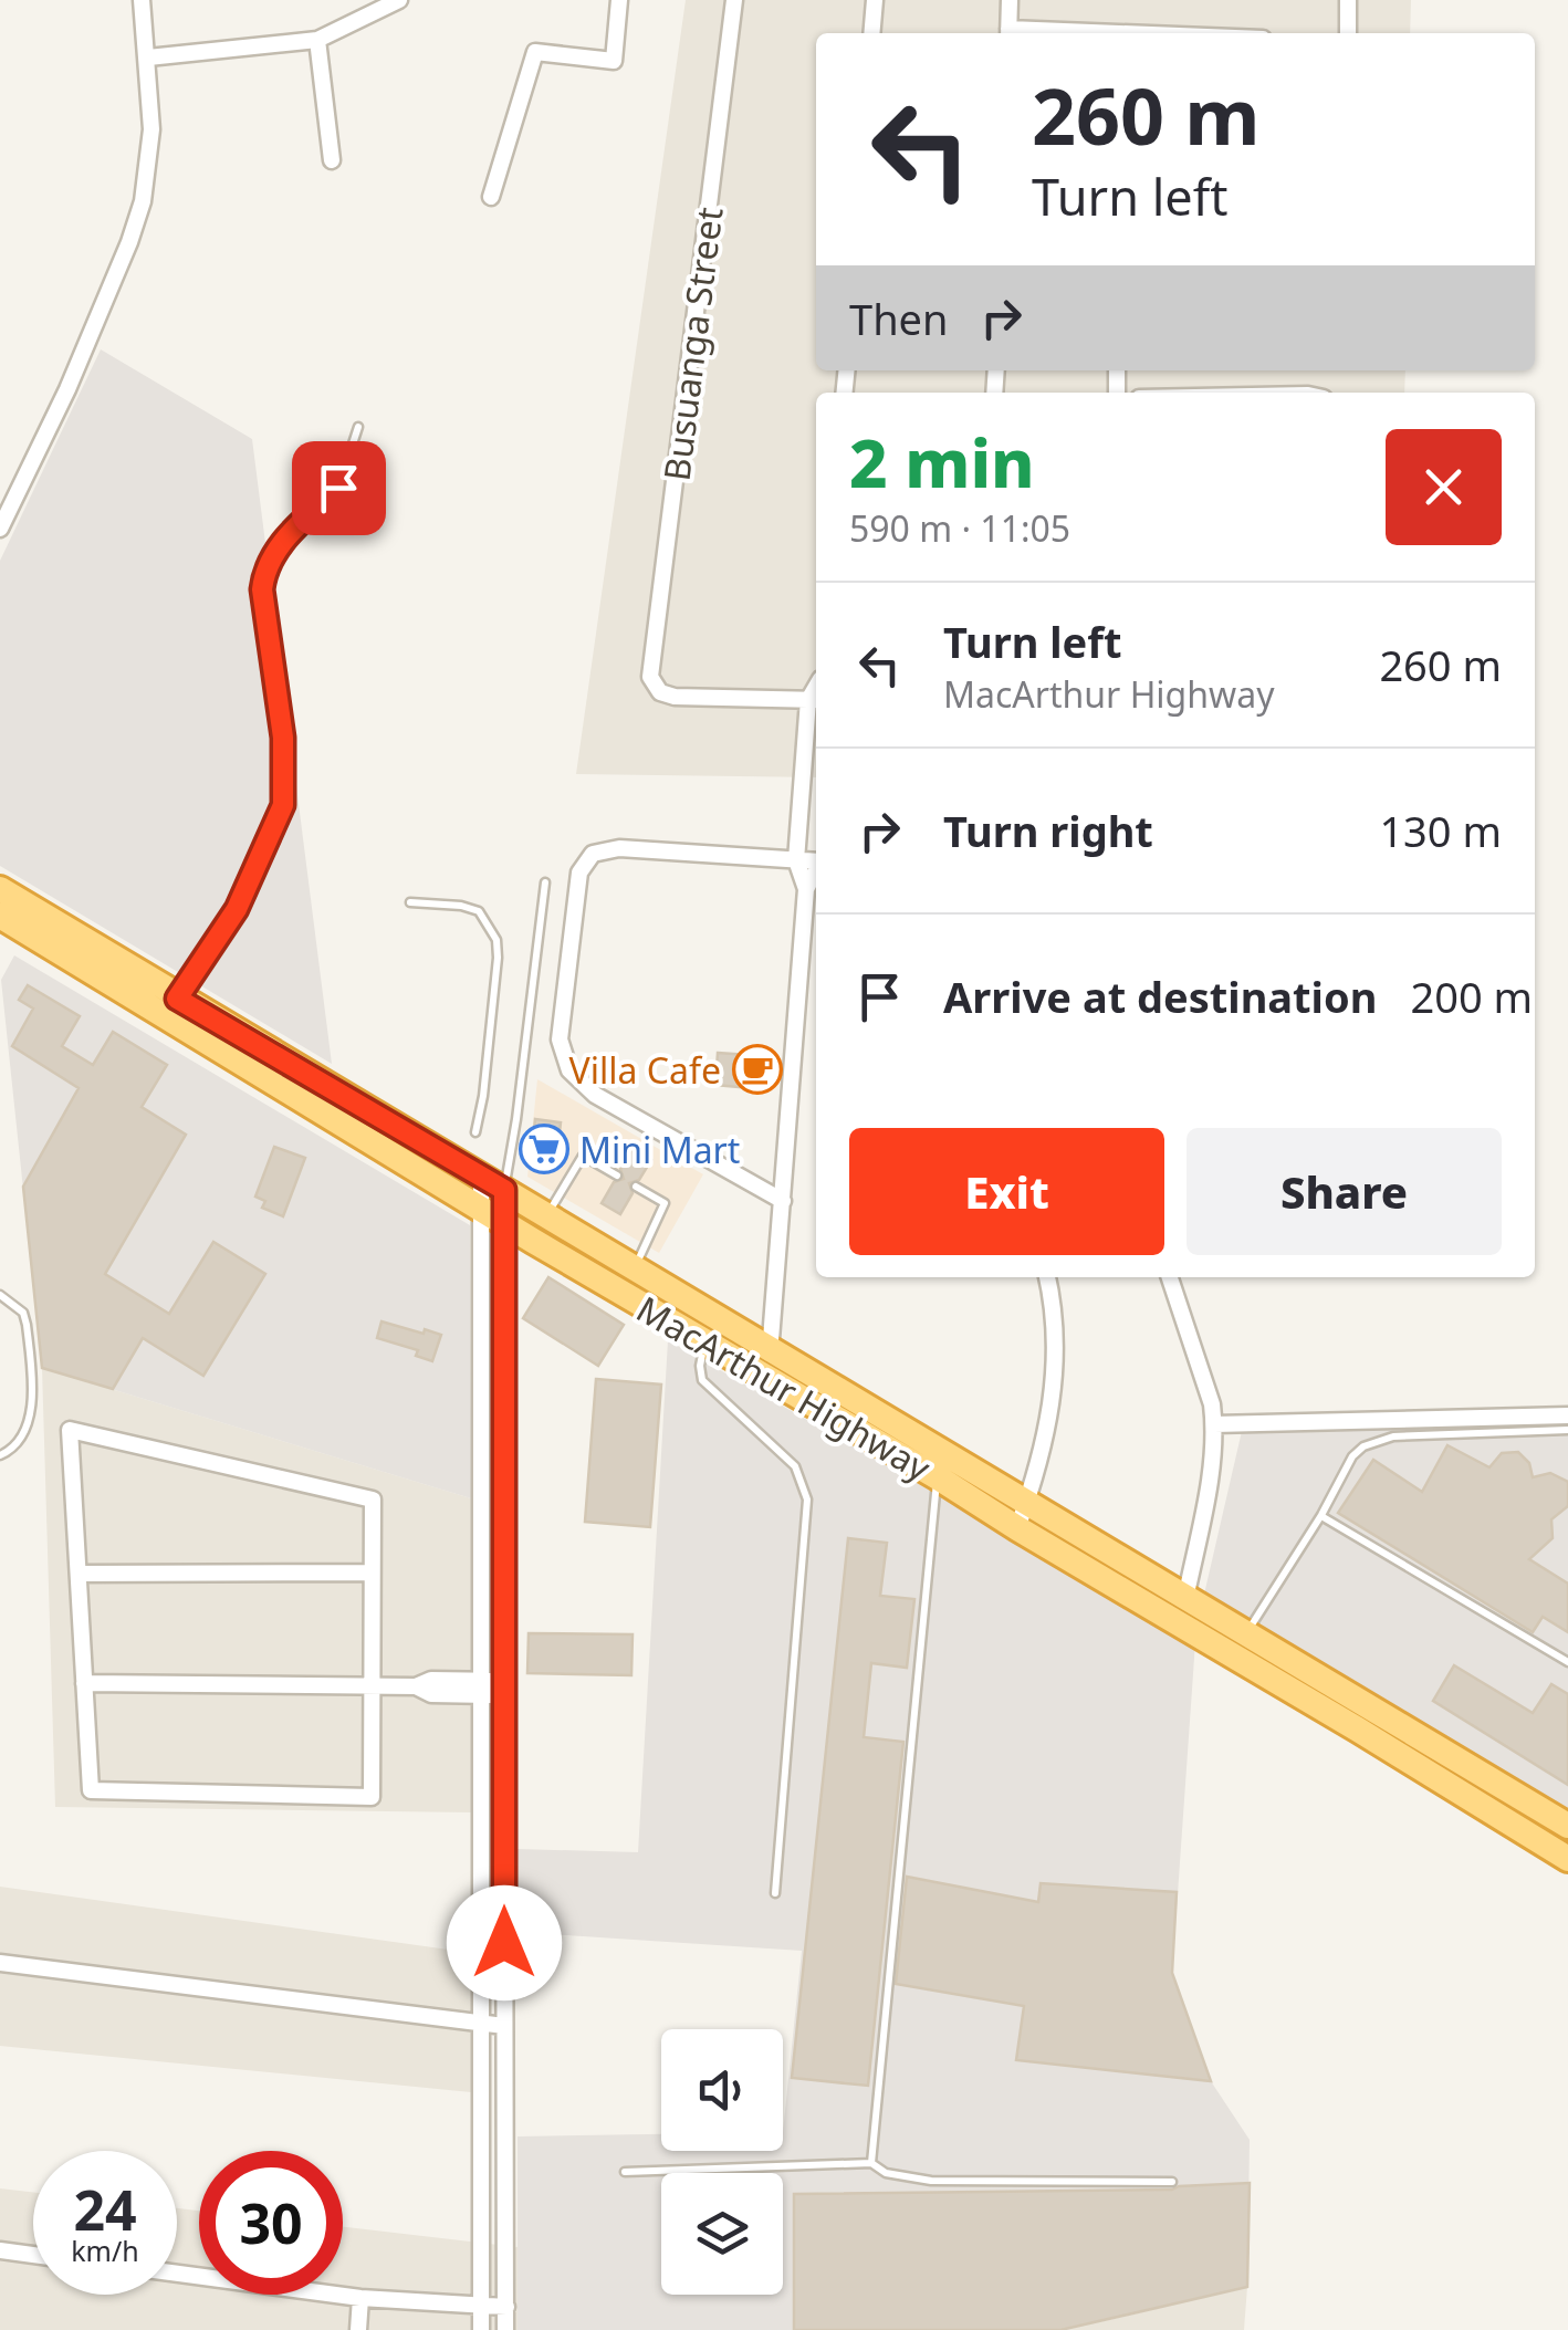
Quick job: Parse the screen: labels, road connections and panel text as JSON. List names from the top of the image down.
{
  "streets": {
    "highway": ["MacArthur Highway"],
    "street": ["Busuanga Street"]
  },
  "places": {
    "cafe": ["Villa Cafe"],
    "supermarket": ["Mini Mart"]
  },
  "page": {
    "turn": ["260 m", "Turn left"],
    "then": "Then",
    "heading": ["2 min", "590 m · 11:05"],
    "list": [
      {
        "name": "Turn left",
        "note": "MacArthur Highway",
        "value": "260 m"
      },
      {
        "name": "Turn right",
        "value": "130 m"
      },
      {
        "name": "Arrive at destination",
        "value": "200 m"
      }
    ],
    "buttons": ["Exit", "Share"],
    "speed": "24 km/h",
    "limit": "30"
  }
}
